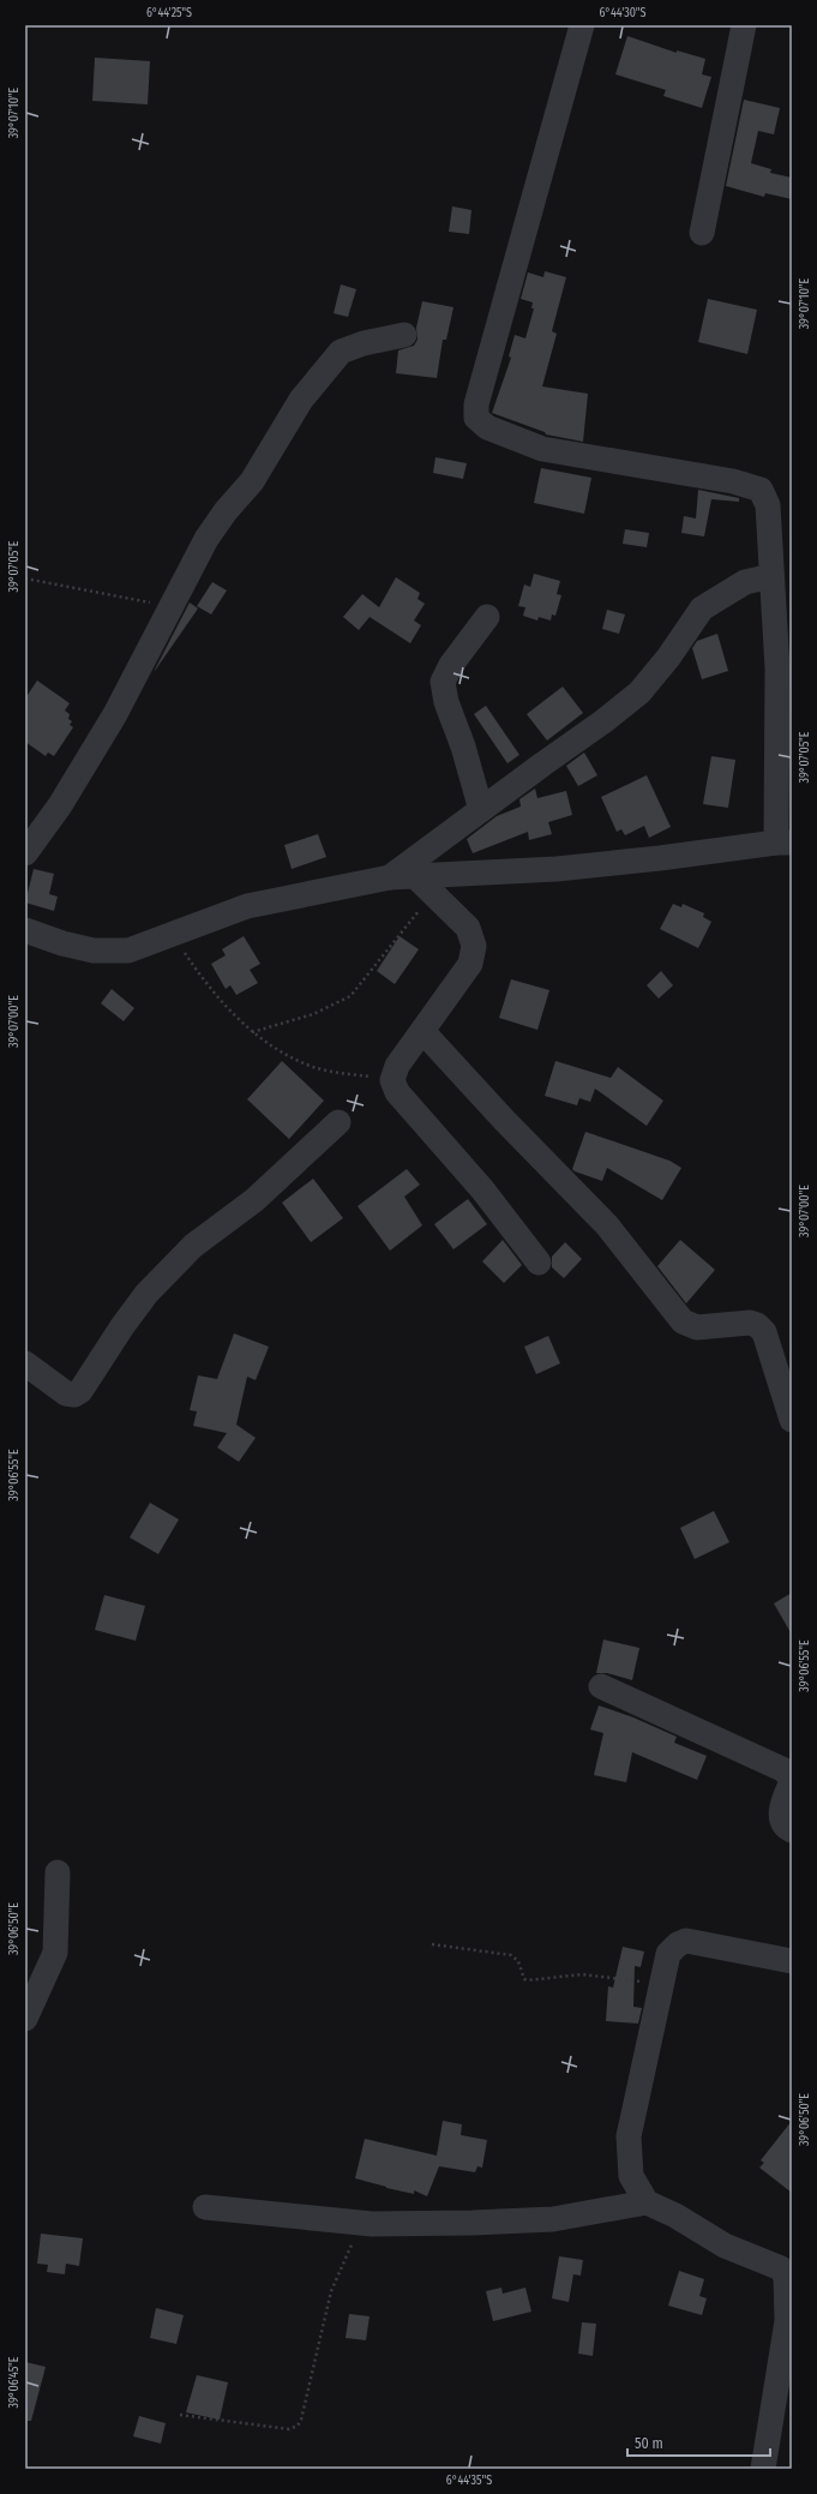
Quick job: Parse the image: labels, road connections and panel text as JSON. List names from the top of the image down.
{
  "scale_bar": "50 m",
  "coordinates": [
    "6°44'25\"S",
    "6°44'30\"S",
    "39°07'10\"E",
    "39°07'05\"E",
    "39°07'00\"E",
    "39°06'55\"E",
    "39°06'50\"E",
    "39°06'45\"E",
    "6°44'35\"S"
  ]
}
